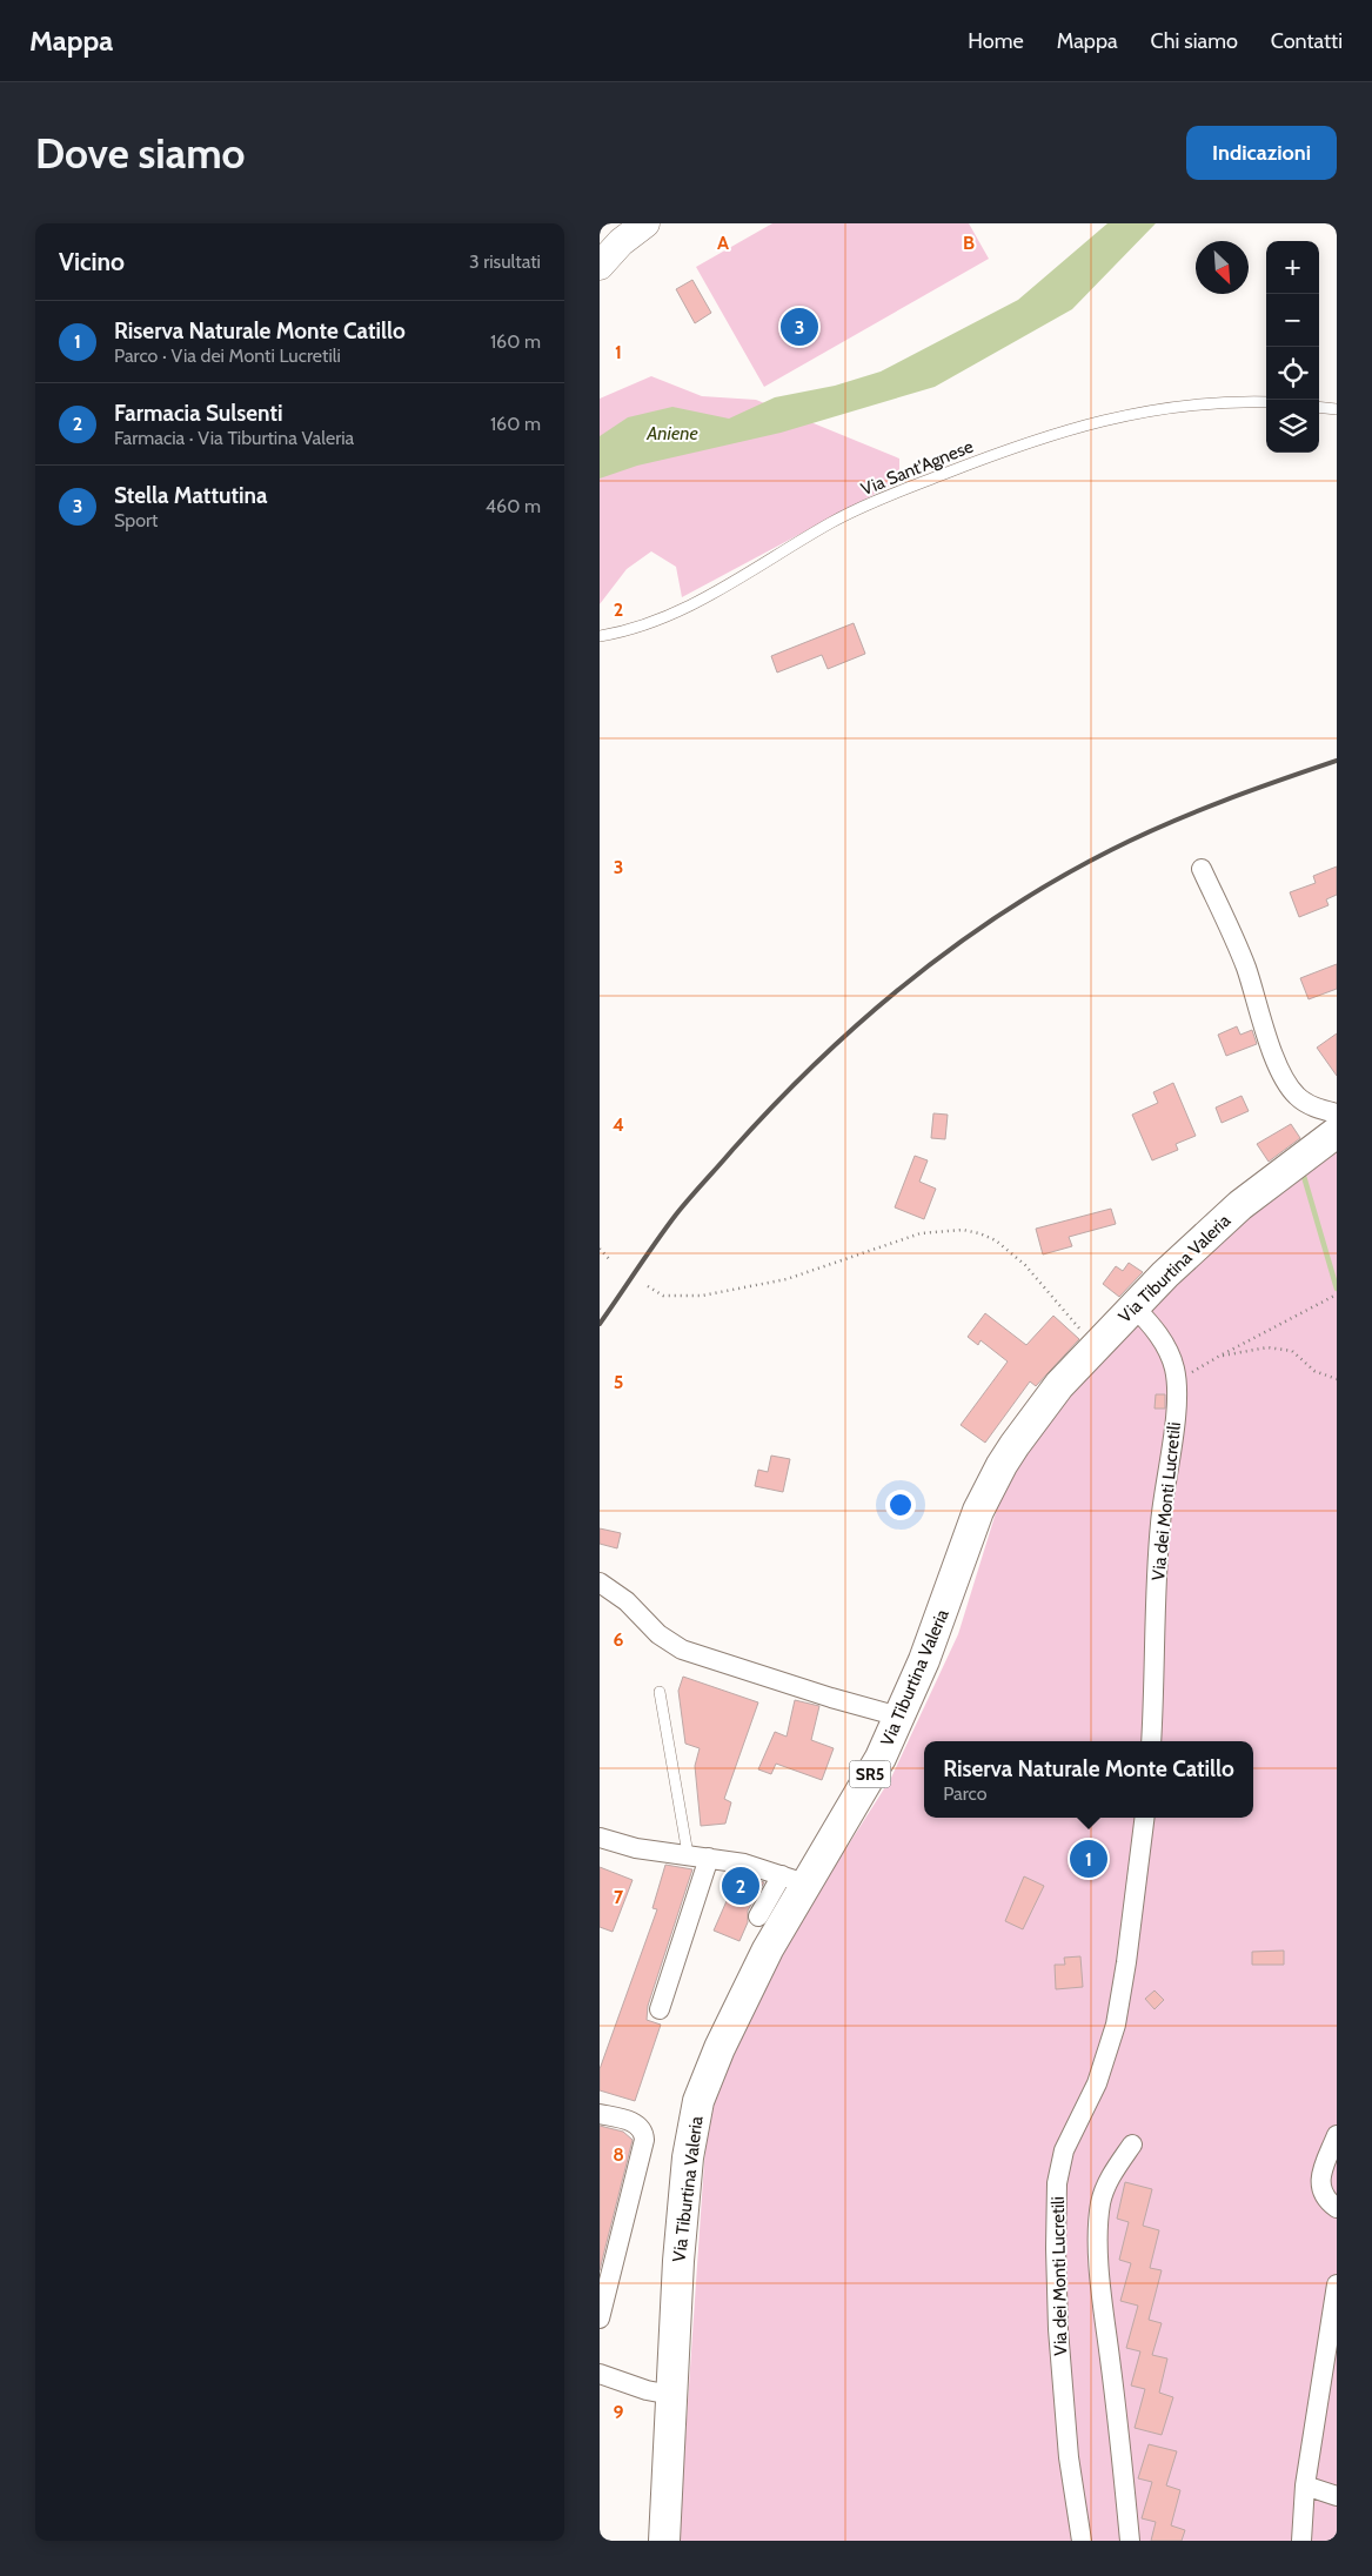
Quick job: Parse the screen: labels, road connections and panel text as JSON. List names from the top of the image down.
{
  "streets": {
    "main road": ["Via Tiburtina Valeria", "SR5"],
    "street": ["Via dei Monti Lucretili"],
    "lane": ["Via Sant'Agnese"]
  },
  "crossings": [
    ["Via Tiburtina Valeria", "Via dei Monti Lucretili"]
  ],
  "water": ["Aniene"],
  "north": "bottom right",
  "page": {
    "header": "Mappa",
    "nav": [
      "Home",
      "Mappa",
      "Chi siamo",
      "Contatti"
    ],
    "buttons": "Indicazioni",
    "title": "Dove siamo",
    "heading": ["Vicino", "3 risultati"],
    "map_buttons": ["+", "−"],
    "list": [
      {
        "mark": "1",
        "name": "Riserva Naturale Monte Catillo",
        "note": "Parco · Via dei Monti Lucretili",
        "value": "160 m"
      },
      {
        "mark": "2",
        "name": "Farmacia Sulsenti",
        "note": "Farmacia · Via Tiburtina Valeria",
        "value": "160 m"
      },
      {
        "mark": "3",
        "name": "Stella Mattutina",
        "note": "Sport",
        "value": "460 m"
      }
    ],
    "pins": ["3", "1", "2"],
    "popup": ["Riserva Naturale Monte Catillo", "Parco"]
  },
  "grid": {
    "columns": ["A", "B"],
    "rows": [
      "1",
      "2",
      "3",
      "4",
      "5",
      "6",
      "7",
      "8",
      "9"
    ]
  }
}
